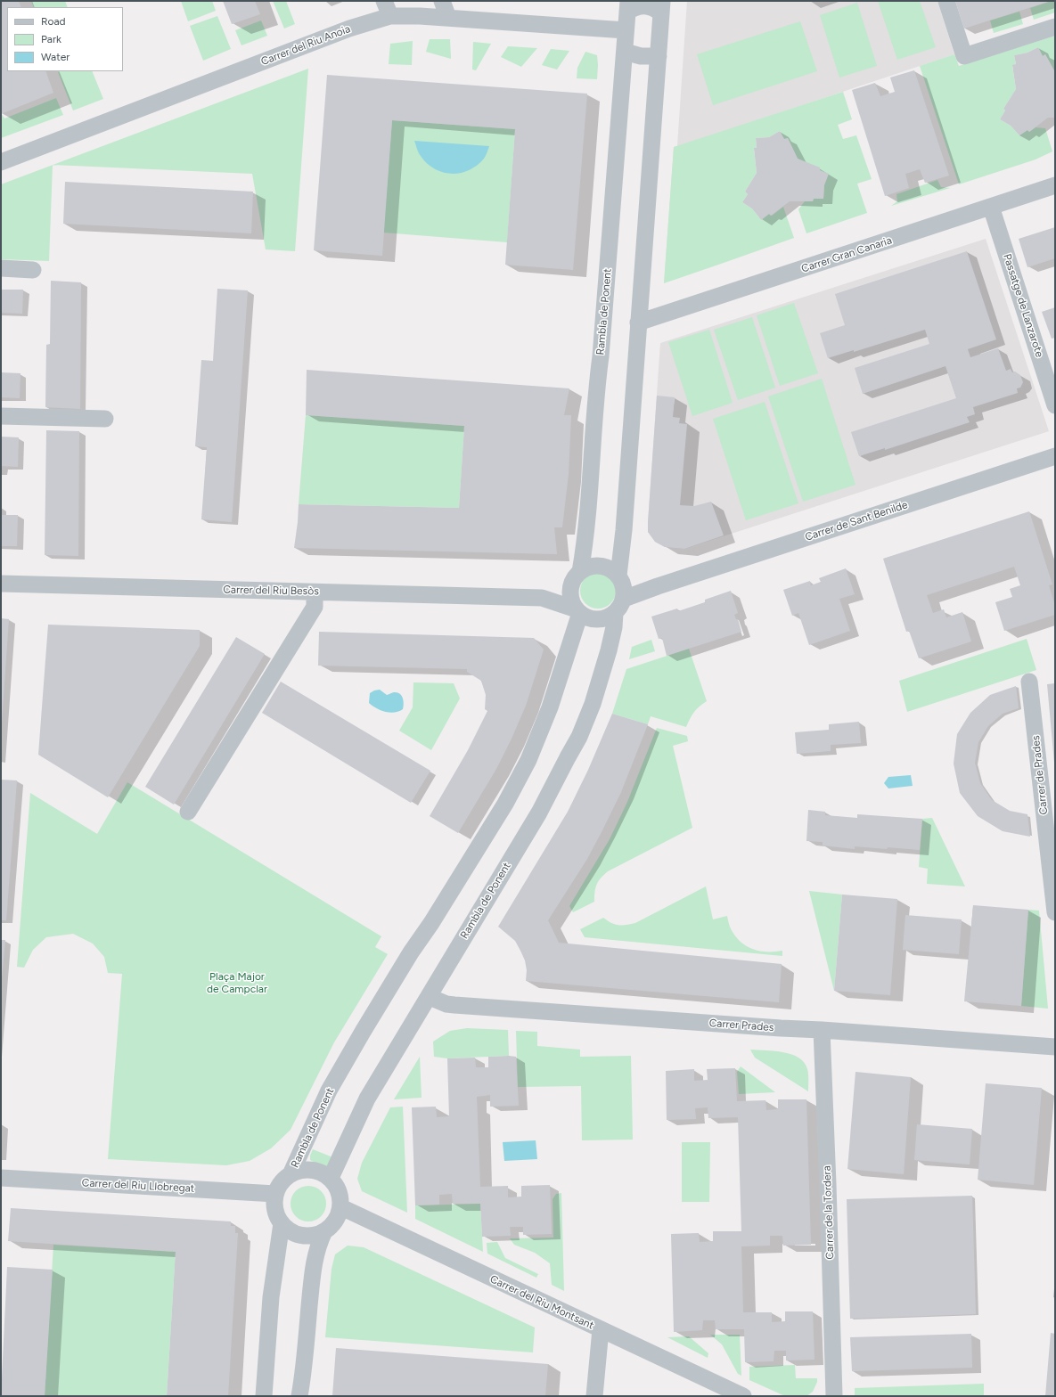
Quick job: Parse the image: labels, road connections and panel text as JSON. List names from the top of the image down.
{
  "streets": {
    "street": [
      "Carrer del Riu Anoia",
      "Carrer Gran Canaria",
      "Passatge de Lanzarote",
      "Rambla de Ponent",
      "Carrer de Sant Benilde",
      "Carrer del Riu Besòs",
      "Carrer de Prades",
      "Carrer Prades",
      "Carrer del Riu Llobregat",
      "Carrer de la Tordera",
      "Carrer del Riu Montsant"
    ]
  },
  "crossings": [
    ["Carrer del Riu Anoia", "Rambla de Ponent"],
    ["Carrer Gran Canaria", "Passatge de Lanzarote"],
    ["Carrer Gran Canaria", "Rambla de Ponent"],
    ["Rambla de Ponent", "Carrer de Sant Benilde"],
    ["Rambla de Ponent", "Carrer del Riu Besòs"],
    ["Rambla de Ponent", "Carrer Prades"],
    ["Rambla de Ponent", "Carrer del Riu Llobregat"],
    ["Rambla de Ponent", "Carrer del Riu Montsant"],
    ["Carrer de Sant Benilde", "Carrer del Riu Besòs"],
    ["Carrer Prades", "Carrer de la Tordera"],
    ["Carrer del Riu Llobregat", "Carrer del Riu Montsant"]
  ],
  "parks": ["Plaça Major de Campclar"],
  "legend": ["Road", "Park", "Water"]
}
